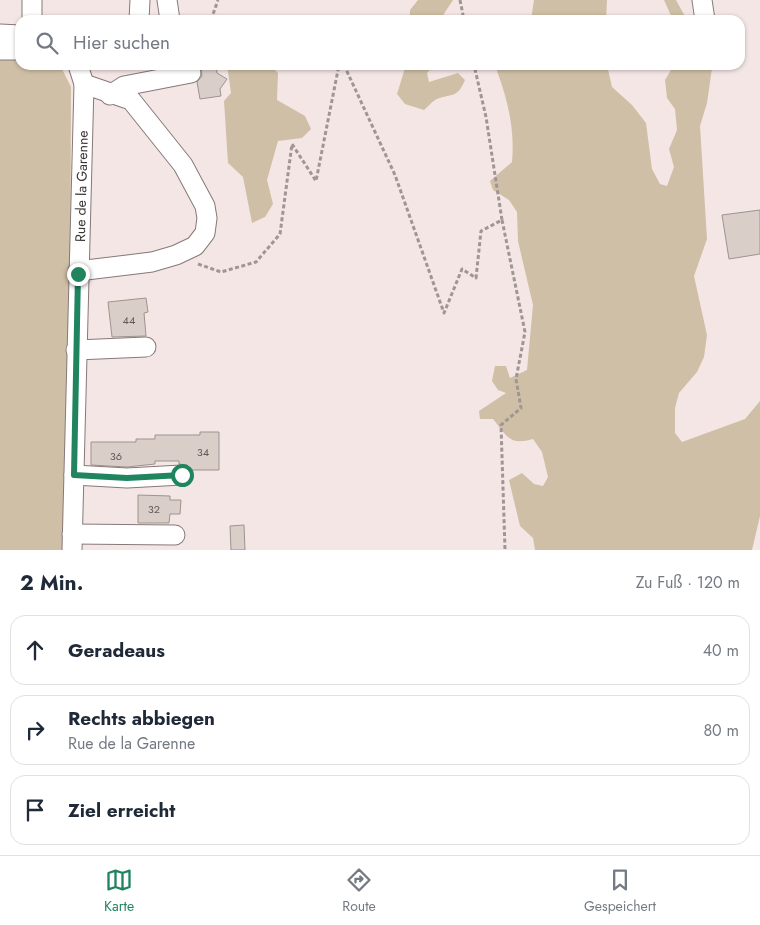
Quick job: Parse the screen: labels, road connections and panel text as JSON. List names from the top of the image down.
{
  "streets": {
    "street": ["Rue de la Garenne"]
  },
  "house_numbers": [
    "44",
    "34",
    "36",
    "32"
  ],
  "page": {
    "search": "Hier suchen",
    "heading": ["2 Min.", "Zu Fuß · 120 m"],
    "list": [
      ["Geradeaus", "40 m"],
      ["Rechts abbiegen", "Rue de la Garenne", "80 m"],
      "Ziel erreicht"
    ],
    "nav": ["Karte", "Route", "Gespeichert"]
  }
}
